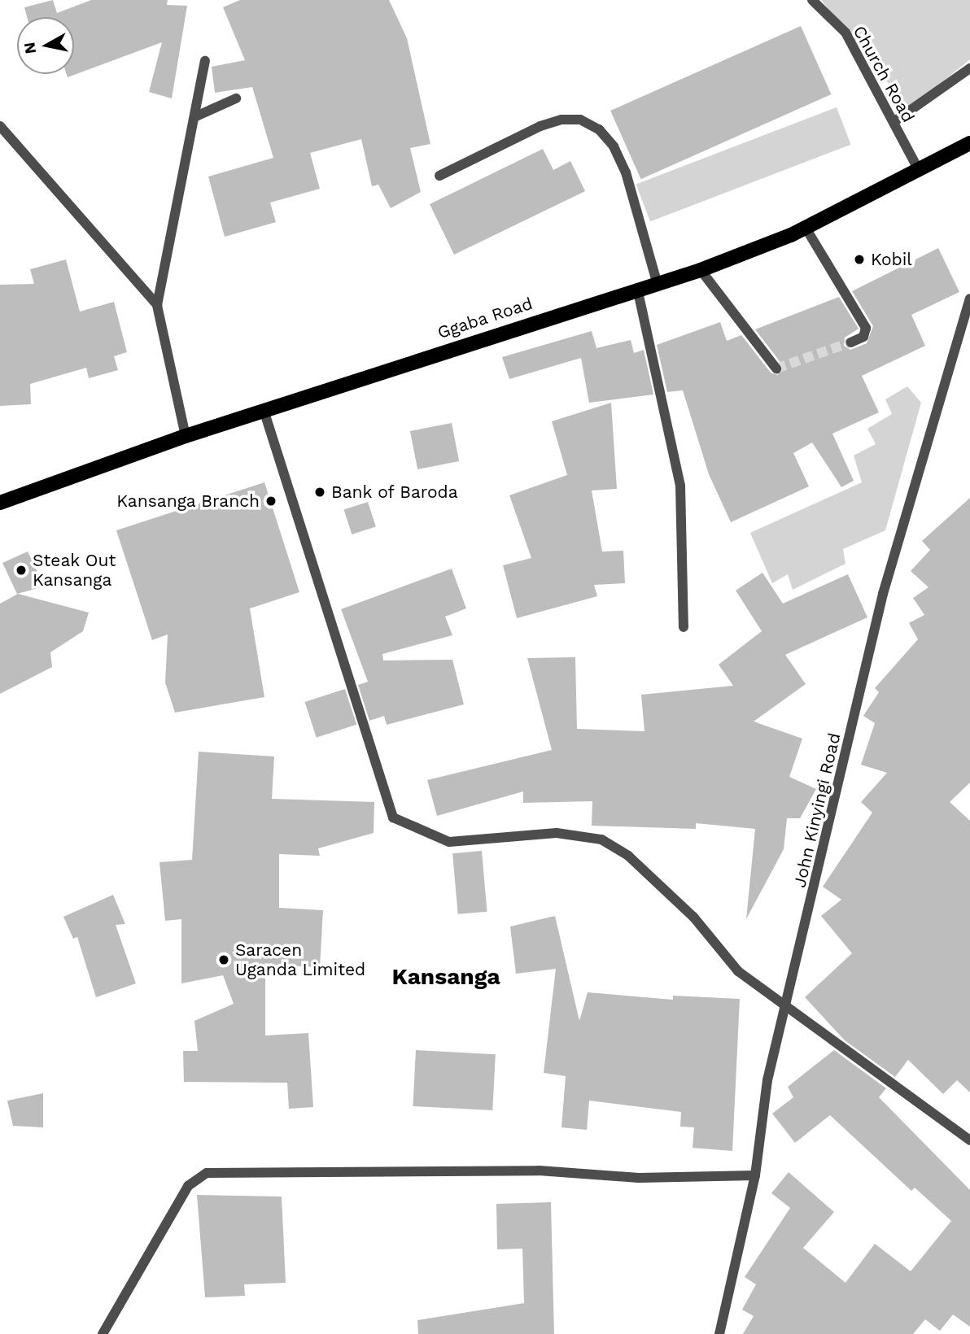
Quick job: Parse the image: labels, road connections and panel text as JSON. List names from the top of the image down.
{
  "streets": {
    "main road": ["Ggaba Road"],
    "street": ["Church Road", "John Kinyingi Road"]
  },
  "crossings": [
    ["Church Road", "Ggaba Road"]
  ],
  "districts": ["Kansanga"],
  "places": [
    "Kobil",
    "Bank of Baroda",
    "Kansanga Branch",
    "Steak Out Kansanga",
    "Saracen Uganda Limited"
  ],
  "north": "left"
}
